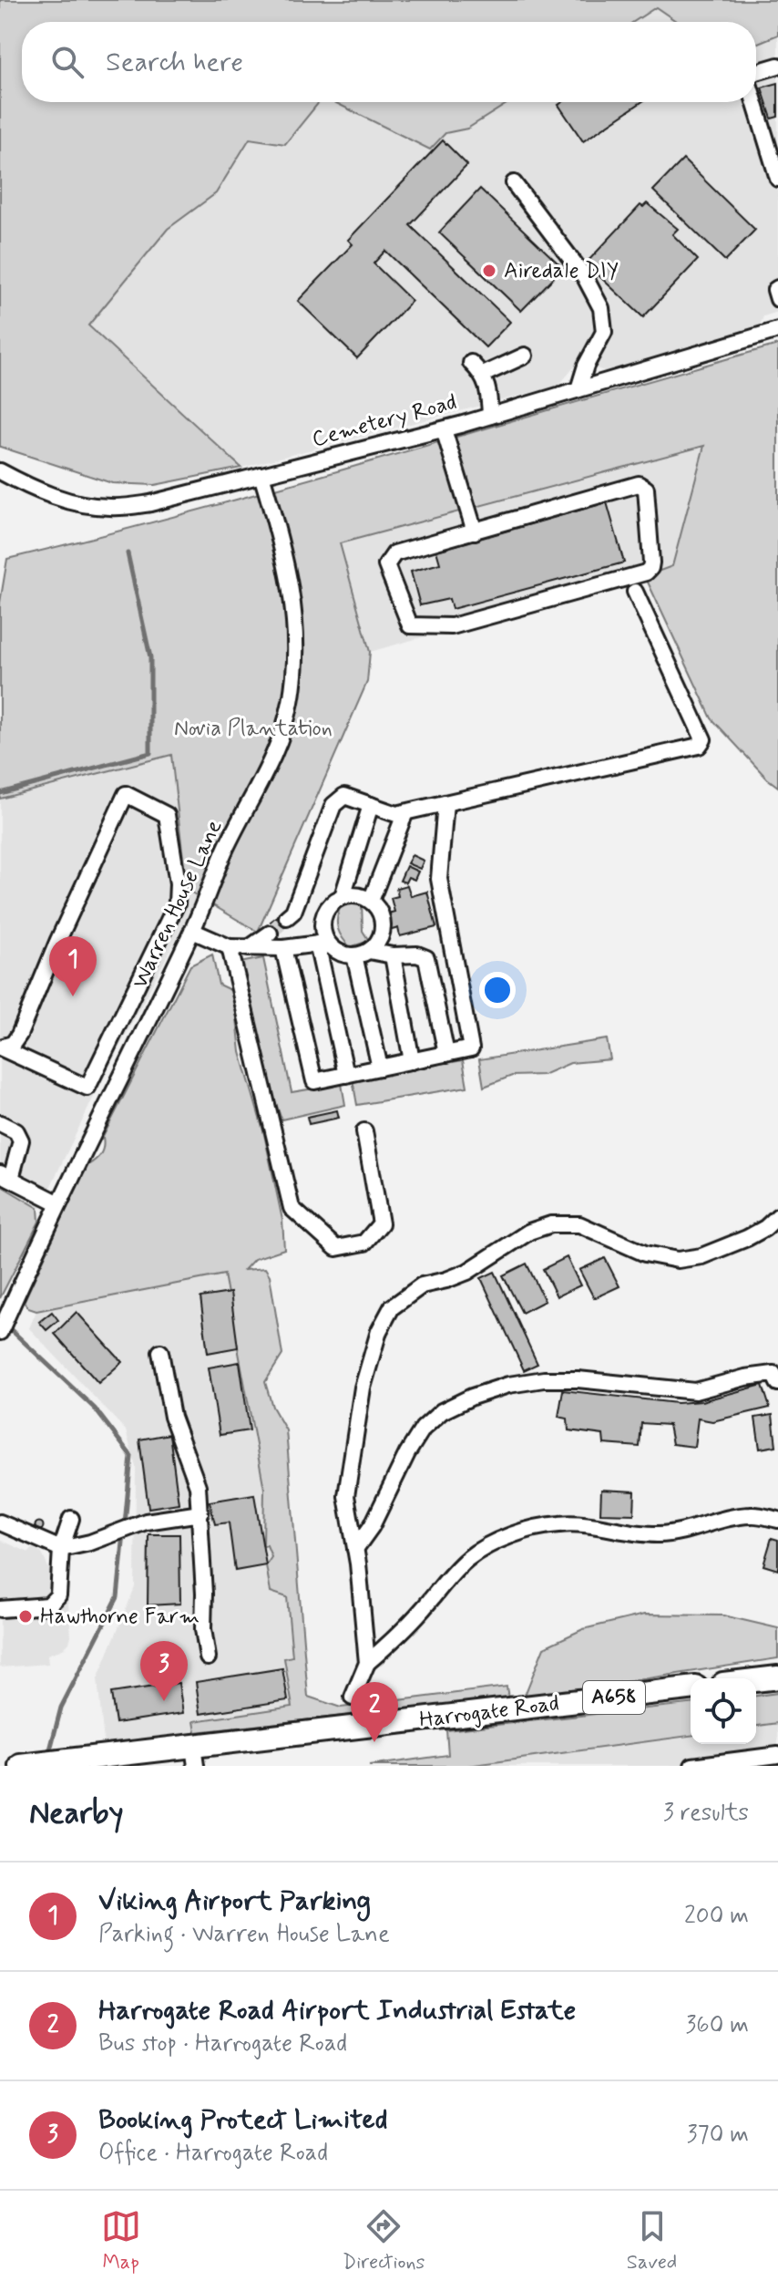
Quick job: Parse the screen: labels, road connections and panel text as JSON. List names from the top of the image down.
{
  "streets": {
    "highway": ["A658", "Harrogate Road"],
    "street": ["Cemetery Road", "Warren House Lane"]
  },
  "crossings": [
    ["Cemetery Road", "Warren House Lane"]
  ],
  "parks": ["Novia Plantation"],
  "places": ["Airedale DIY", "Hawthorne Farm"],
  "page": {
    "search": "Search here",
    "pins": ["1", "3", "2"],
    "heading": ["Nearby", "3 results"],
    "list": [
      {
        "mark": "1",
        "name": "Viking Airport Parking",
        "note": "Parking · Warren House Lane",
        "value": "200 m"
      },
      {
        "mark": "2",
        "name": "Harrogate Road Airport Industrial Estate",
        "note": "Bus stop · Harrogate Road",
        "value": "360 m"
      },
      {
        "mark": "3",
        "name": "Booking Protect Limited",
        "note": "Office · Harrogate Road",
        "value": "370 m"
      }
    ],
    "nav": ["Map", "Directions", "Saved"]
  }
}
